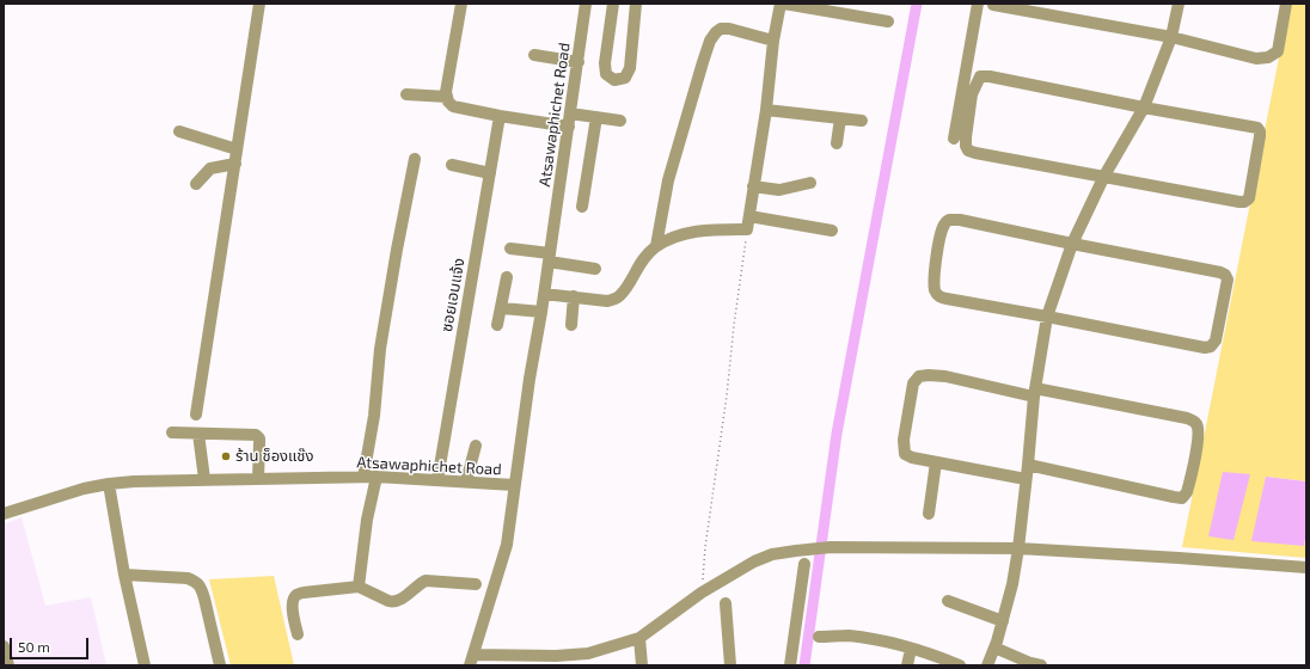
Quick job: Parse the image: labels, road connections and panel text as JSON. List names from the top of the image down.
{
  "streets": {
    "street": ["Atsawaphichet Road", "ซอยเอมแจ้ง"]
  },
  "crossings": [
    ["Atsawaphichet Road", "ซอยเอมแจ้ง"]
  ],
  "places": ["ร้าน ช็องแช๊ง"],
  "scale_bar": "50 m"
}
